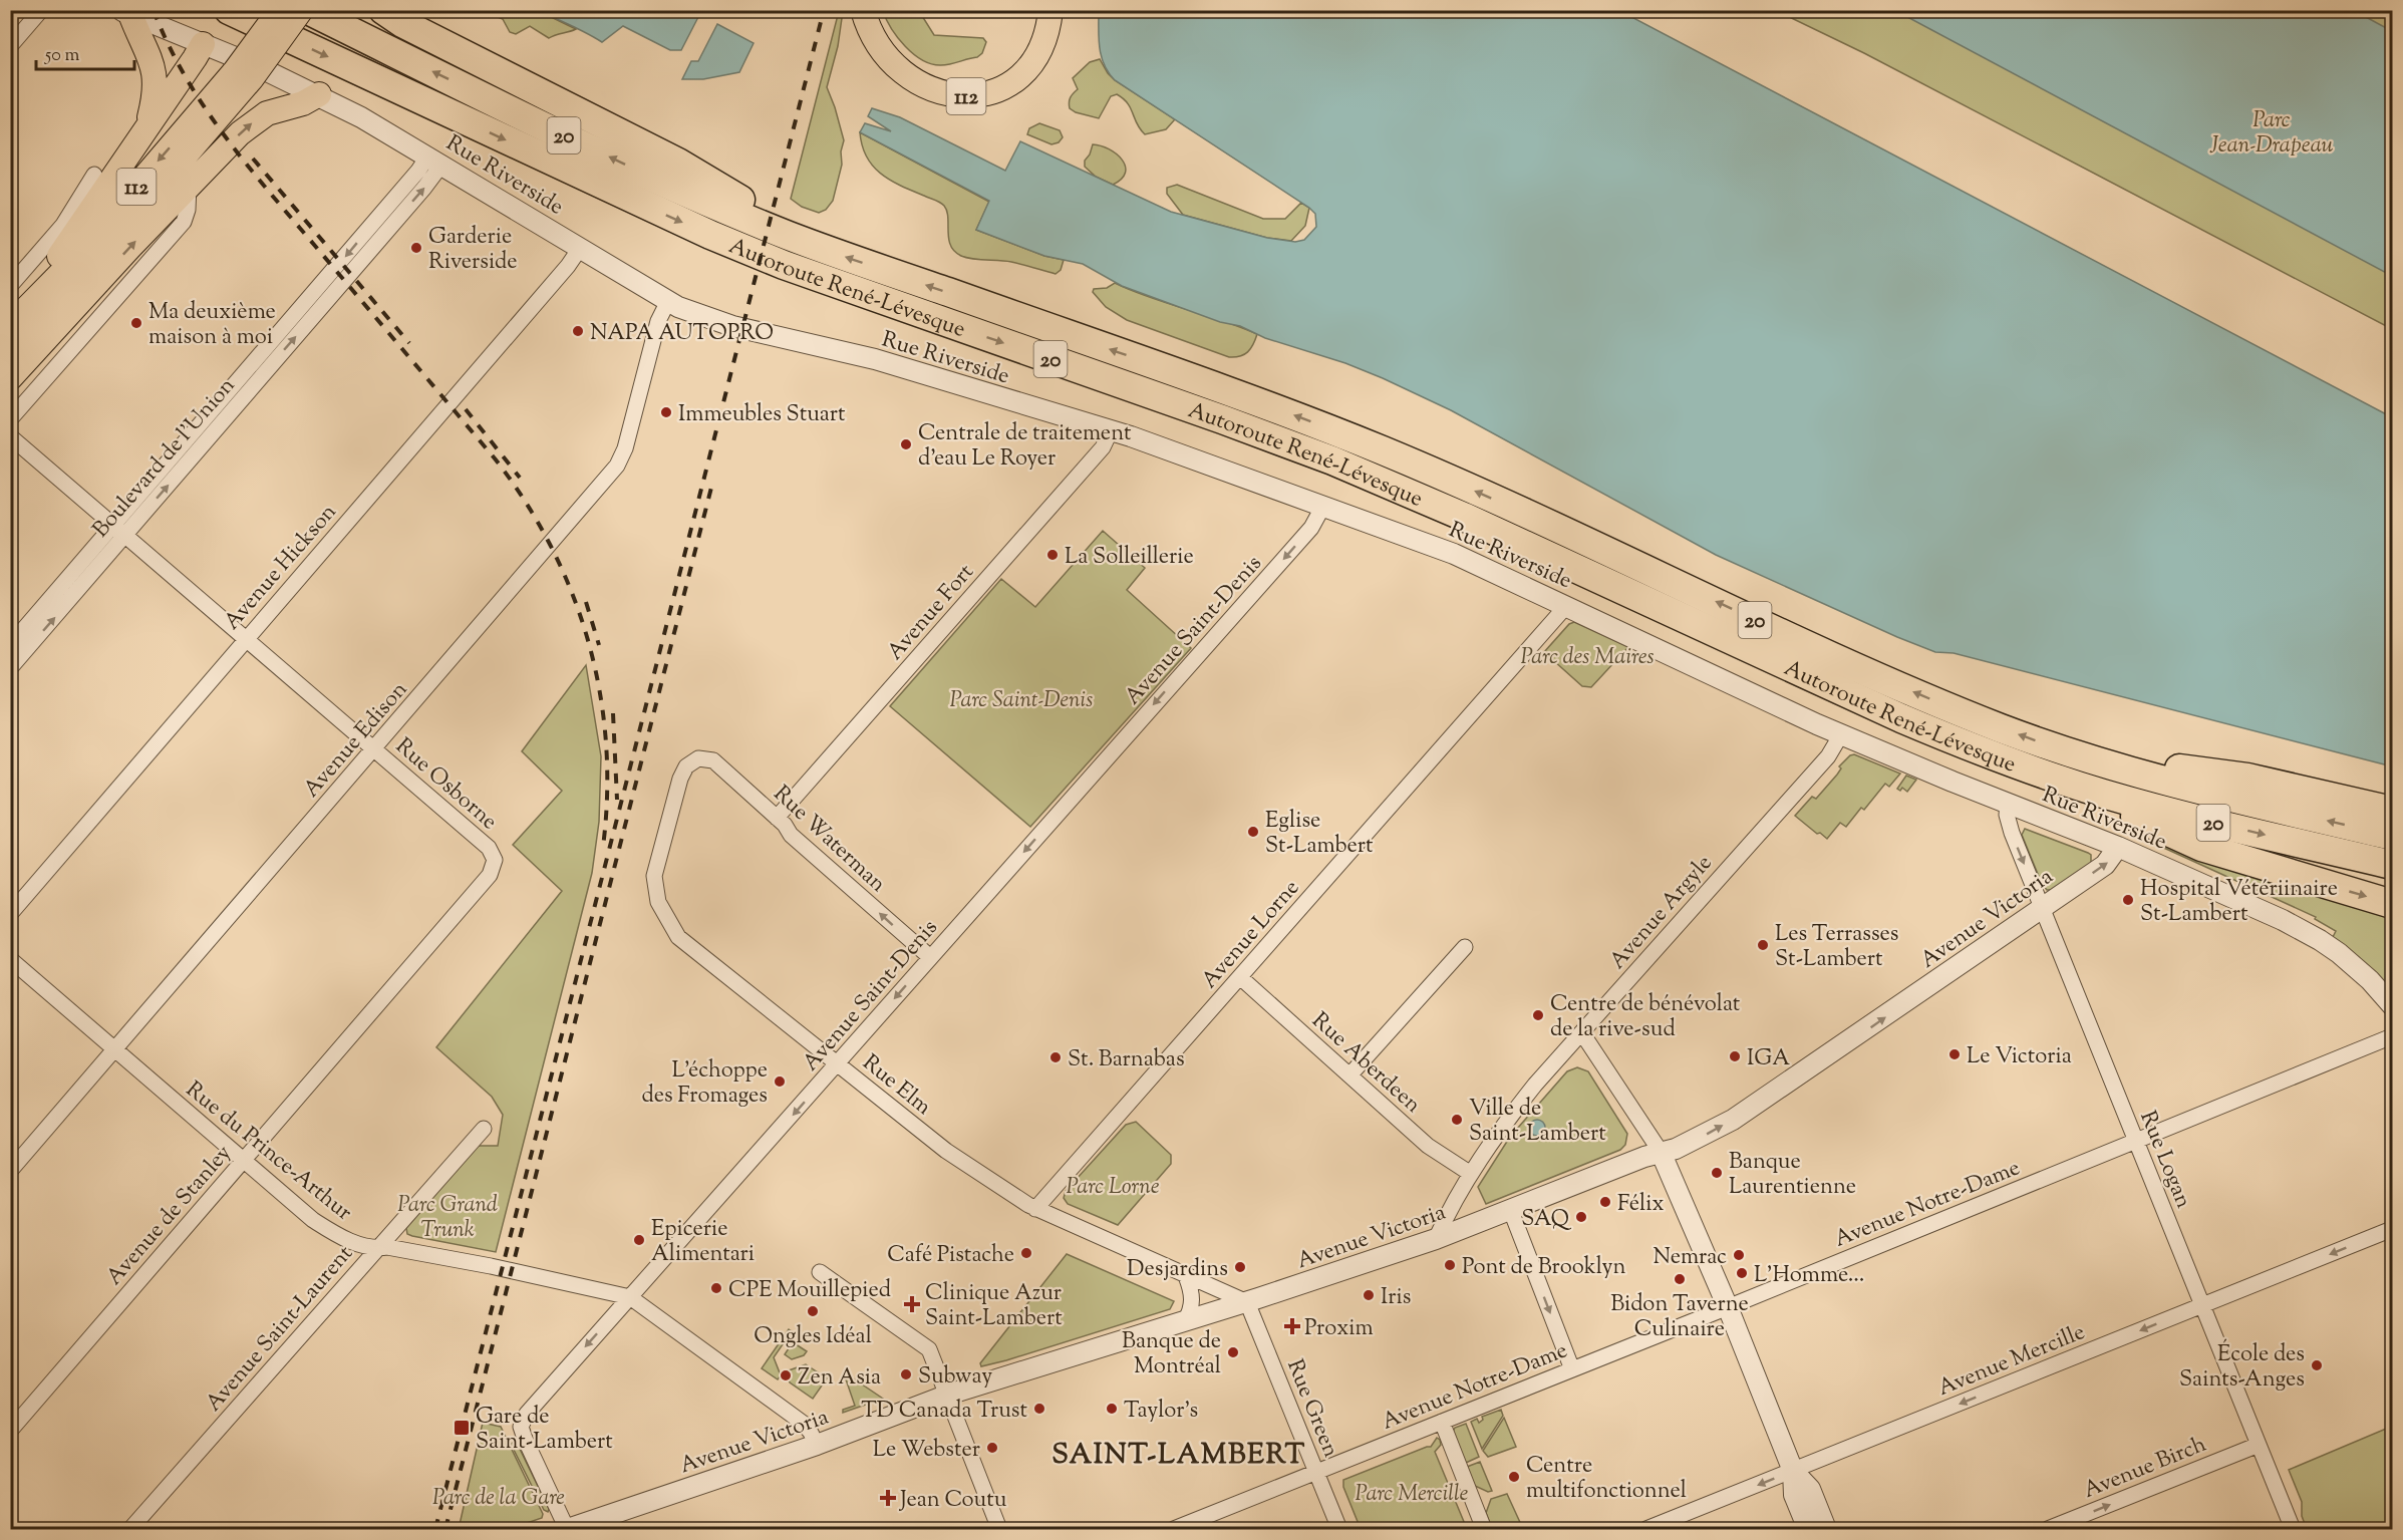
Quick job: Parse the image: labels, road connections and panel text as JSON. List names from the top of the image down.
{
  "streets": {
    "highway": ["20", "Autoroute René-Lévesque"],
    "main road": ["112"],
    "street": [
      "Rue Riverside",
      "Boulevard de l'Union",
      "Avenue Hickson",
      "Avenue Fort",
      "Avenue Saint-Denis",
      "Avenue Edison",
      "Rue Osborne",
      "Rue Waterman",
      "Avenue Argyle",
      "Avenue Victoria",
      "Avenue Lorne",
      "Rue Aberdeen",
      "Rue Elm",
      "Rue du Prince-Arthur",
      "Rue Logan",
      "Avenue Notre-Dame",
      "Avenue de Stanley",
      "Avenue Saint-Laurent",
      "Avenue Mercille",
      "Rue Green",
      "Avenue Birch"
    ]
  },
  "crossings": [
    ["Rue Riverside", "Boulevard de l'Union"],
    ["Rue Riverside", "Avenue Hickson"],
    ["Rue Riverside", "Avenue Fort"],
    ["Rue Riverside", "Avenue Saint-Denis"],
    ["Rue Riverside", "Avenue Edison"],
    ["Rue Riverside", "Avenue Argyle"],
    ["Rue Riverside", "Avenue Victoria"],
    ["Rue Riverside", "Avenue Lorne"],
    ["Rue Riverside", "Rue Logan"],
    ["Boulevard de l'Union", "Rue Osborne"],
    ["Avenue Hickson", "Rue Osborne"],
    ["Avenue Fort", "Rue Waterman"],
    ["Avenue Saint-Denis", "Rue Waterman"],
    ["Avenue Saint-Denis", "Avenue Victoria"],
    ["Avenue Saint-Denis", "Rue Elm"],
    ["Avenue Saint-Denis", "Rue du Prince-Arthur"],
    ["Avenue Edison", "Rue Osborne"],
    ["Avenue Edison", "Rue du Prince-Arthur"],
    ["Rue Osborne", "Avenue de Stanley"],
    ["Rue Waterman", "Rue Elm"],
    ["Avenue Argyle", "Avenue Victoria"],
    ["Avenue Argyle", "Rue Aberdeen"],
    ["Avenue Victoria", "Rue Elm"],
    ["Avenue Victoria", "Rue du Prince-Arthur"],
    ["Avenue Victoria", "Rue Logan"],
    ["Avenue Victoria", "Rue Green"],
    ["Avenue Lorne", "Rue Aberdeen"],
    ["Avenue Lorne", "Rue Elm"],
    ["Rue Elm", "Rue Green"],
    ["Rue du Prince-Arthur", "Avenue de Stanley"],
    ["Rue du Prince-Arthur", "Avenue Saint-Laurent"],
    ["Rue Logan", "Avenue Notre-Dame"],
    ["Rue Logan", "Avenue Mercille"],
    ["Rue Logan", "Avenue Birch"],
    ["Avenue Notre-Dame", "Rue Green"]
  ],
  "one_way": [
    "Avenue Saint-Denis",
    "Rue Waterman",
    "Avenue Mercille",
    "Avenue Birch"
  ],
  "districts": ["SAINT-LAMBERT"],
  "parks": [
    "Parc Jean-Drapeau",
    "Parc des Maires",
    "Parc Saint-Denis",
    "Parc Lorne",
    "Parc Grand Trunk",
    "Parc Mercille",
    "Parc de la Gare"
  ],
  "places": {
    "other": [
      "Garderie Riverside",
      "Ma deuxième maison à moi",
      "NAPA AUTOPRO",
      "Immeubles Stuart",
      "Centrale de traitement d'eau Le Royer",
      "La Solleillerie",
      "Eglise St-Lambert",
      "Hospital Vétériinaire St-Lambert",
      "Les Terrasses St-Lambert",
      "Centre de bénévolat de la rive-sud",
      "Le Victoria",
      "IGA",
      "St. Barnabas",
      "L'échoppe des Fromages",
      "Ville de Saint-Lambert",
      "Banque Laurentienne",
      "Félix",
      "SAQ",
      "Epicerie Alimentari",
      "Café Pistache",
      "Nemrac",
      "Pont de Brooklyn",
      "Desjardins",
      "L'Homme...",
      "Bidon Taverne Culinaire",
      "CPE Mouillepied",
      "Iris",
      "Ongles Idéal",
      "Banque de Montréal",
      "École des Saints-Anges",
      "Subway",
      "Zen Asia",
      "TD Canada Trust",
      "Taylor's",
      "Le Webster",
      "Centre multifonctionnel"
    ],
    "health": ["Clinique Azur Saint-Lambert", "Proxim", "Jean Coutu"],
    "transit": ["Gare de Saint-Lambert"]
  },
  "scale_bar": "50 m"
}
